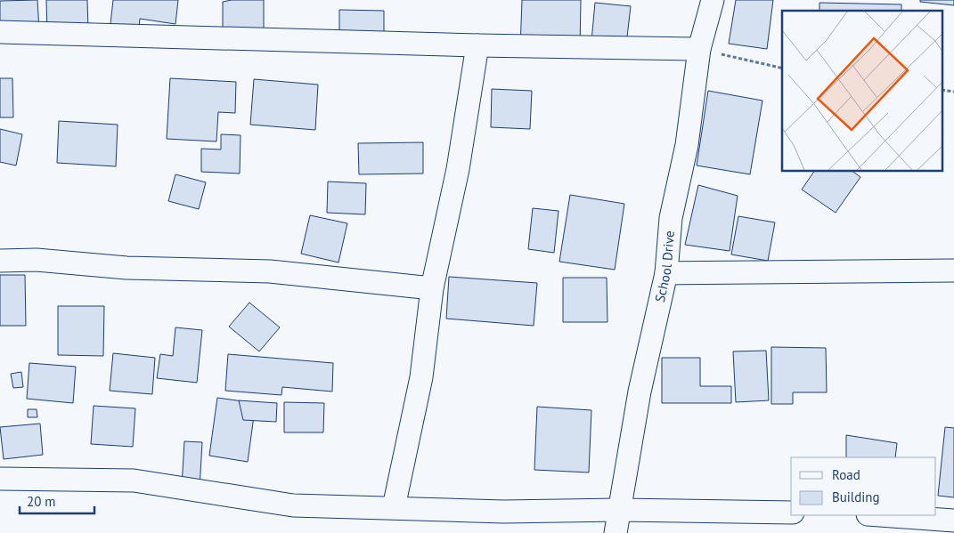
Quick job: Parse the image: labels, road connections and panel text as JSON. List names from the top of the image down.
{
  "streets": {
    "street": ["School Drive"]
  },
  "legend": ["Road", "Building"],
  "scale_bar": "20 m"
}
